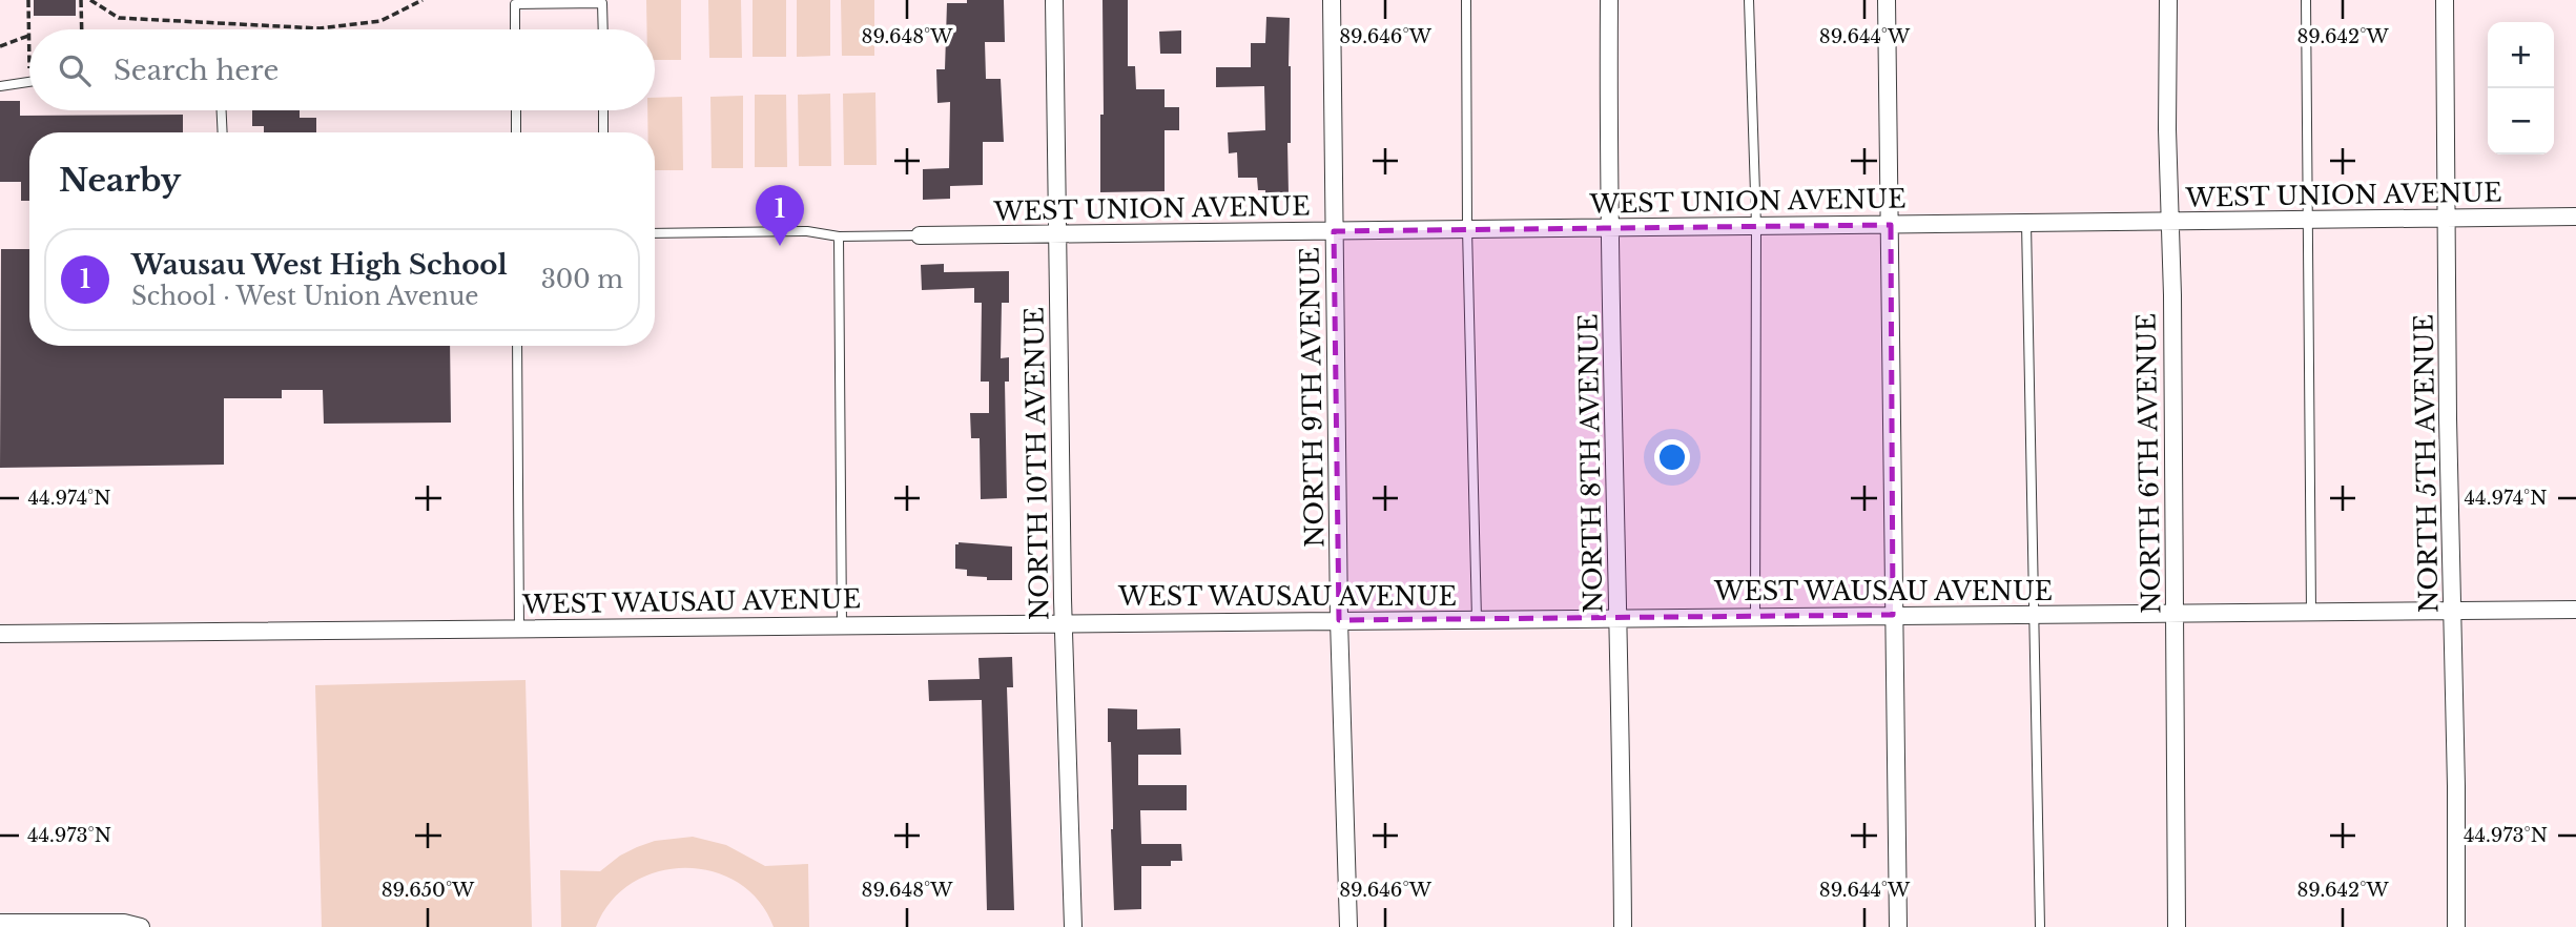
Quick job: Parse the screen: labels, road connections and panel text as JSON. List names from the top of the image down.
{
  "streets": {
    "street": [
      "WEST UNION AVENUE",
      "NORTH 9TH AVENUE",
      "NORTH 10TH AVENUE",
      "NORTH 8TH AVENUE",
      "NORTH 6TH AVENUE",
      "NORTH 5TH AVENUE",
      "WEST WAUSAU AVENUE"
    ]
  },
  "crossings": [
    ["WEST UNION AVENUE", "NORTH 9TH AVENUE"],
    ["WEST UNION AVENUE", "NORTH 10TH AVENUE"],
    ["WEST UNION AVENUE", "NORTH 8TH AVENUE"],
    ["WEST UNION AVENUE", "NORTH 6TH AVENUE"],
    ["WEST UNION AVENUE", "NORTH 5TH AVENUE"],
    ["NORTH 9TH AVENUE", "WEST WAUSAU AVENUE"],
    ["NORTH 10TH AVENUE", "WEST WAUSAU AVENUE"],
    ["NORTH 8TH AVENUE", "WEST WAUSAU AVENUE"],
    ["NORTH 6TH AVENUE", "WEST WAUSAU AVENUE"],
    ["NORTH 5TH AVENUE", "WEST WAUSAU AVENUE"]
  ],
  "page": {
    "map_buttons": ["+", "−"],
    "search": "Search here",
    "heading": "Nearby",
    "pins": "1",
    "list": [
      {
        "mark": "1",
        "name": "Wausau West High School",
        "note": "School · West Union Avenue",
        "value": "300 m"
      }
    ]
  },
  "coordinates": [
    "89.648°W",
    "89.646°W",
    "89.644°W",
    "89.642°W",
    "44.974°N",
    "44.973°N",
    "89.650°W"
  ]
}
